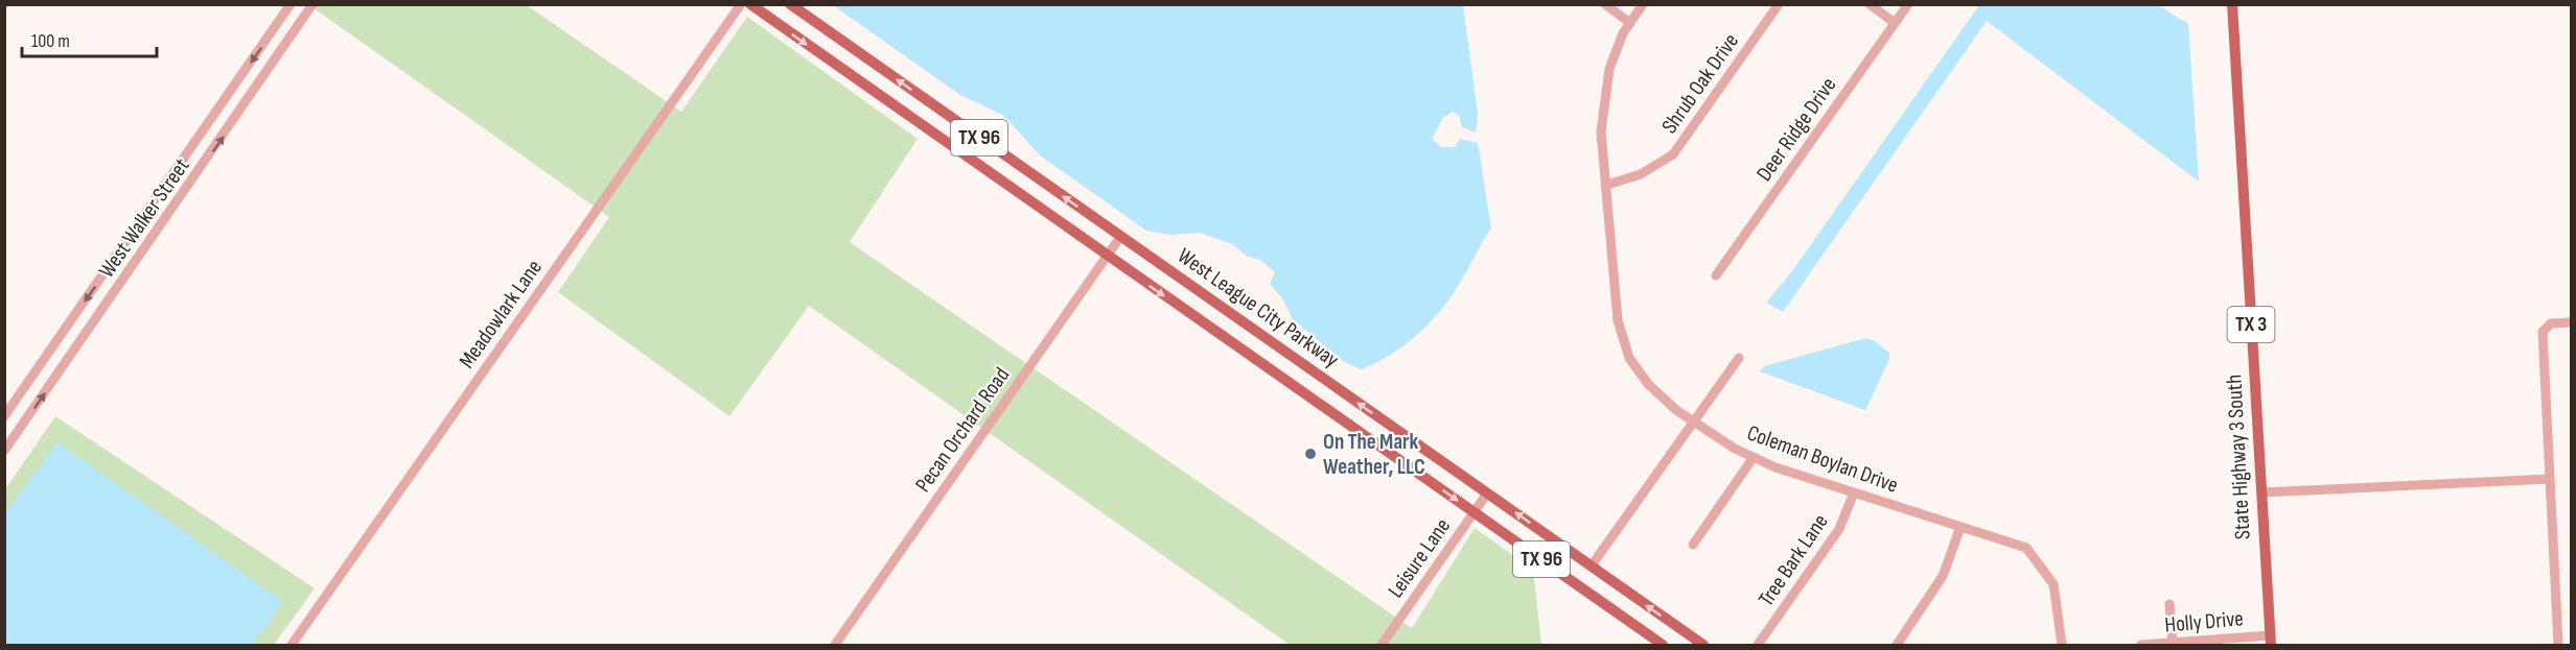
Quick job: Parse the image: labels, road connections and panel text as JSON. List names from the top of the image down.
{
  "streets": {
    "main road": [
      "TX 96",
      "West League City Parkway",
      "TX 3",
      "State Highway 3 South"
    ],
    "street": [
      "Shrub Oak Drive",
      "Deer Ridge Drive",
      "West Walker Street",
      "Meadowlark Lane",
      "Pecan Orchard Road",
      "Coleman Boylan Drive",
      "Leisure Lane",
      "Tree Bark Lane",
      "Holly Drive"
    ]
  },
  "crossings": [
    ["Shrub Oak Drive", "Coleman Boylan Drive"],
    ["West League City Parkway", "Pecan Orchard Road"],
    ["West League City Parkway", "Leisure Lane"],
    ["State Highway 3 South", "Holly Drive"],
    ["Coleman Boylan Drive", "Tree Bark Lane"]
  ],
  "places": ["On The Mark Weather, LLC"],
  "scale_bar": "100 m"
}
